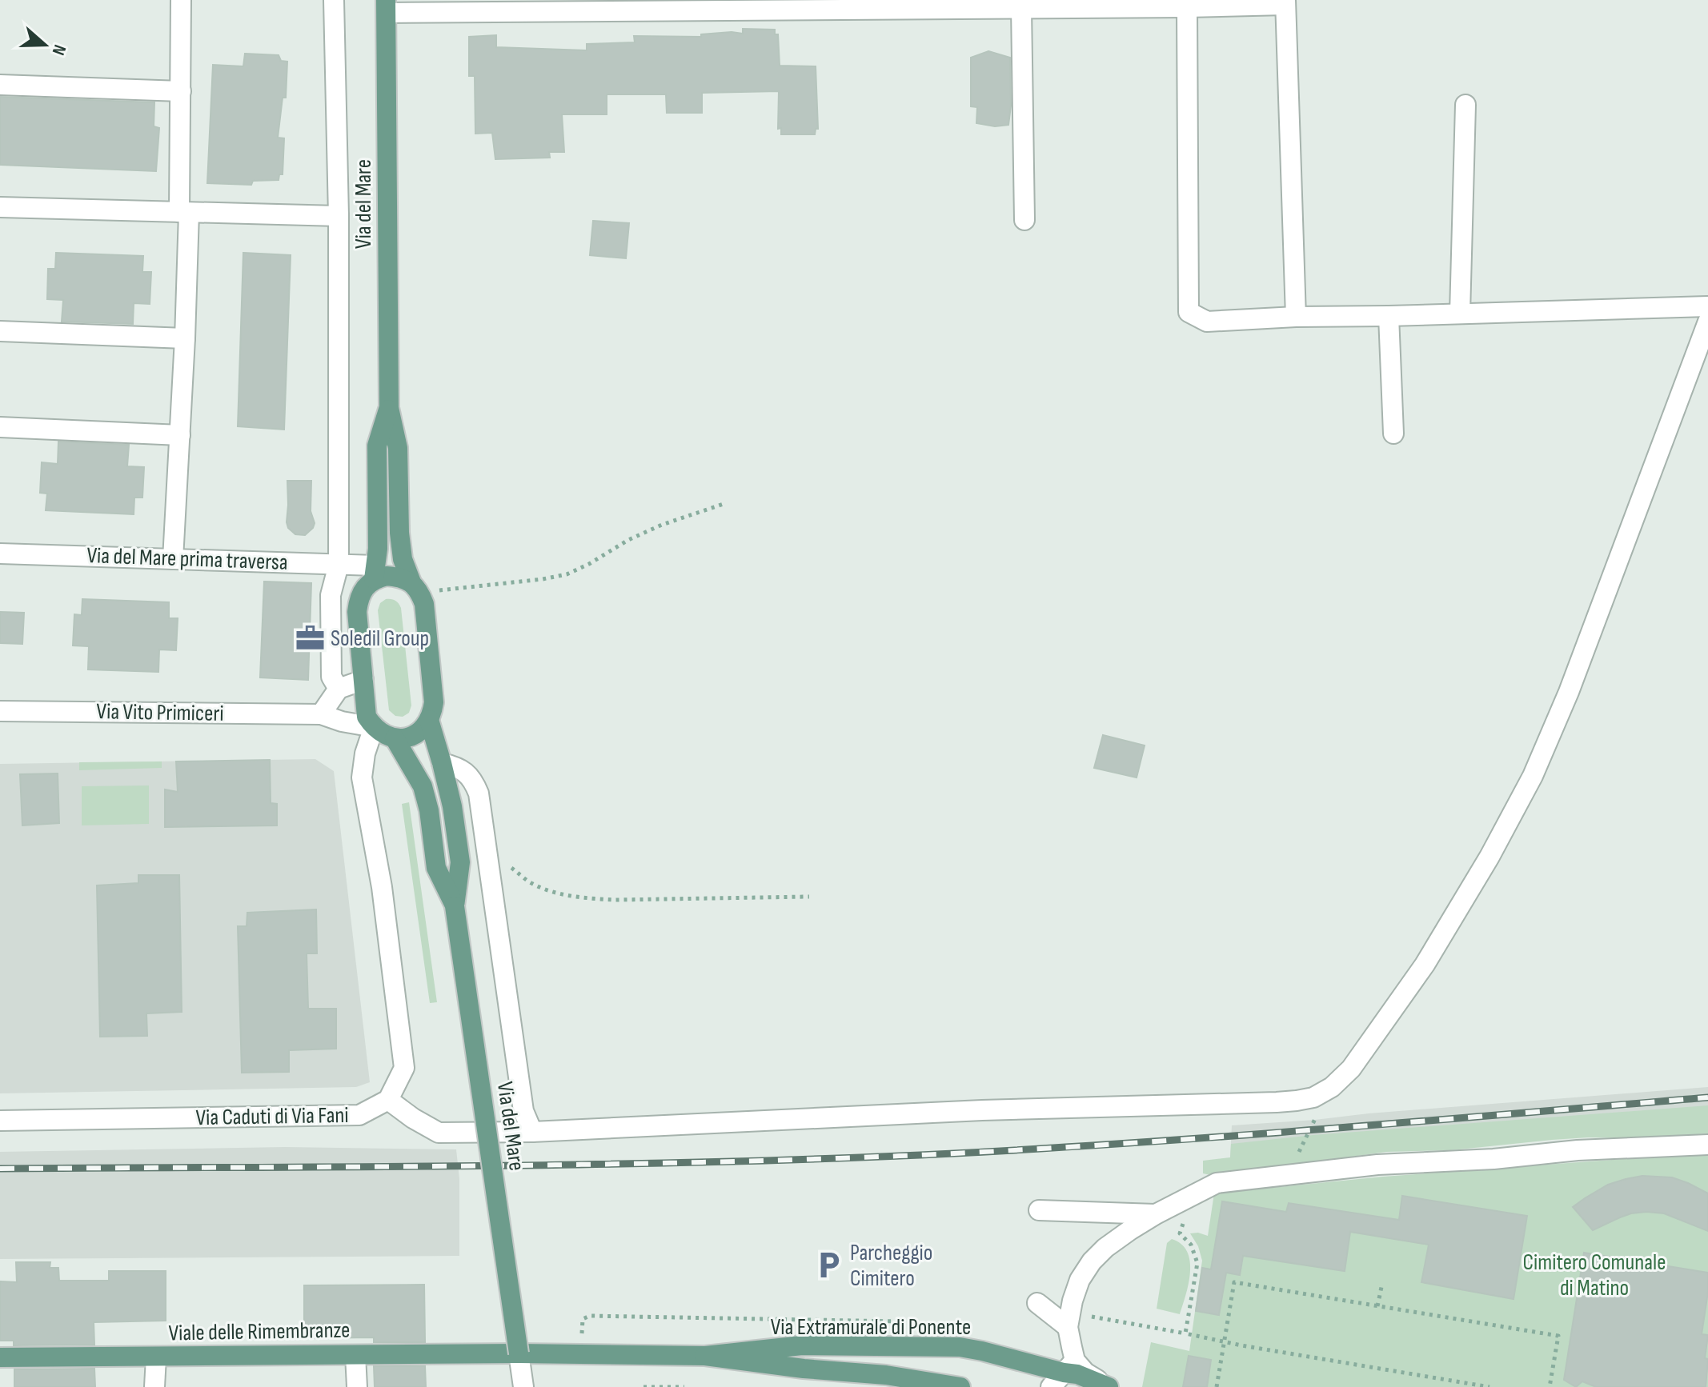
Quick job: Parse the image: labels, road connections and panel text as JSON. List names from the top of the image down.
{
  "streets": {
    "main road": ["Via del Mare", "Via Extramurale di Ponente", "Viale delle Rimembranze"],
    "street": ["Via del Mare prima traversa", "Via Vito Primiceri", "Via Caduti di Via Fani"]
  },
  "crossings": [
    ["Via del Mare", "Via del Mare prima traversa"],
    ["Via del Mare", "Via Vito Primiceri"],
    ["Via del Mare", "Via Extramurale di Ponente"],
    ["Via del Mare", "Viale delle Rimembranze"],
    ["Via Extramurale di Ponente", "Viale delle Rimembranze"]
  ],
  "parks": ["Cimitero Comunale di Matino"],
  "places": {
    "office": ["Soledil Group"],
    "parking": ["Parcheggio Cimitero"]
  },
  "north": "right"
}
